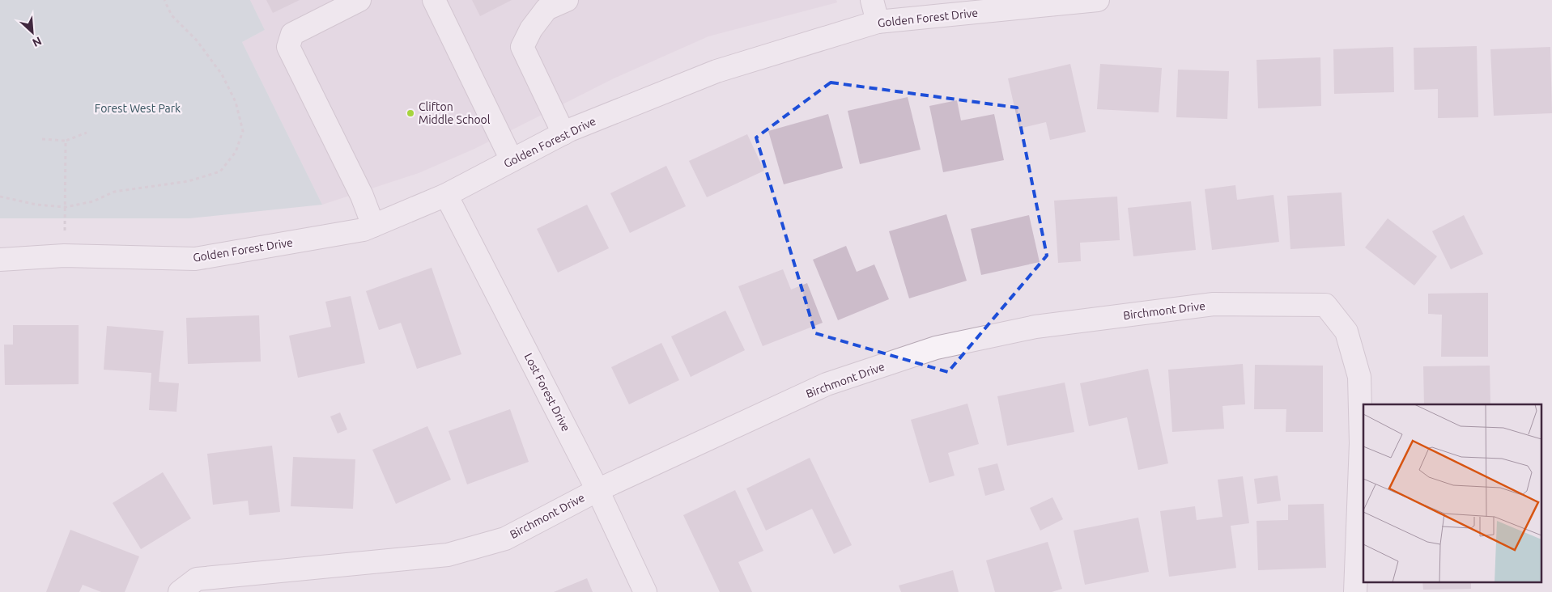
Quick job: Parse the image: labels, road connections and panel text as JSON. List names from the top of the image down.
{
  "streets": {
    "street": ["Golden Forest Drive", "Birchmont Drive", "Lost Forest Drive"]
  },
  "crossings": [
    ["Golden Forest Drive", "Lost Forest Drive"],
    ["Birchmont Drive", "Lost Forest Drive"]
  ],
  "parks": ["Forest West Park"],
  "places": ["Clifton Middle School"],
  "north": "bottom right"
}
